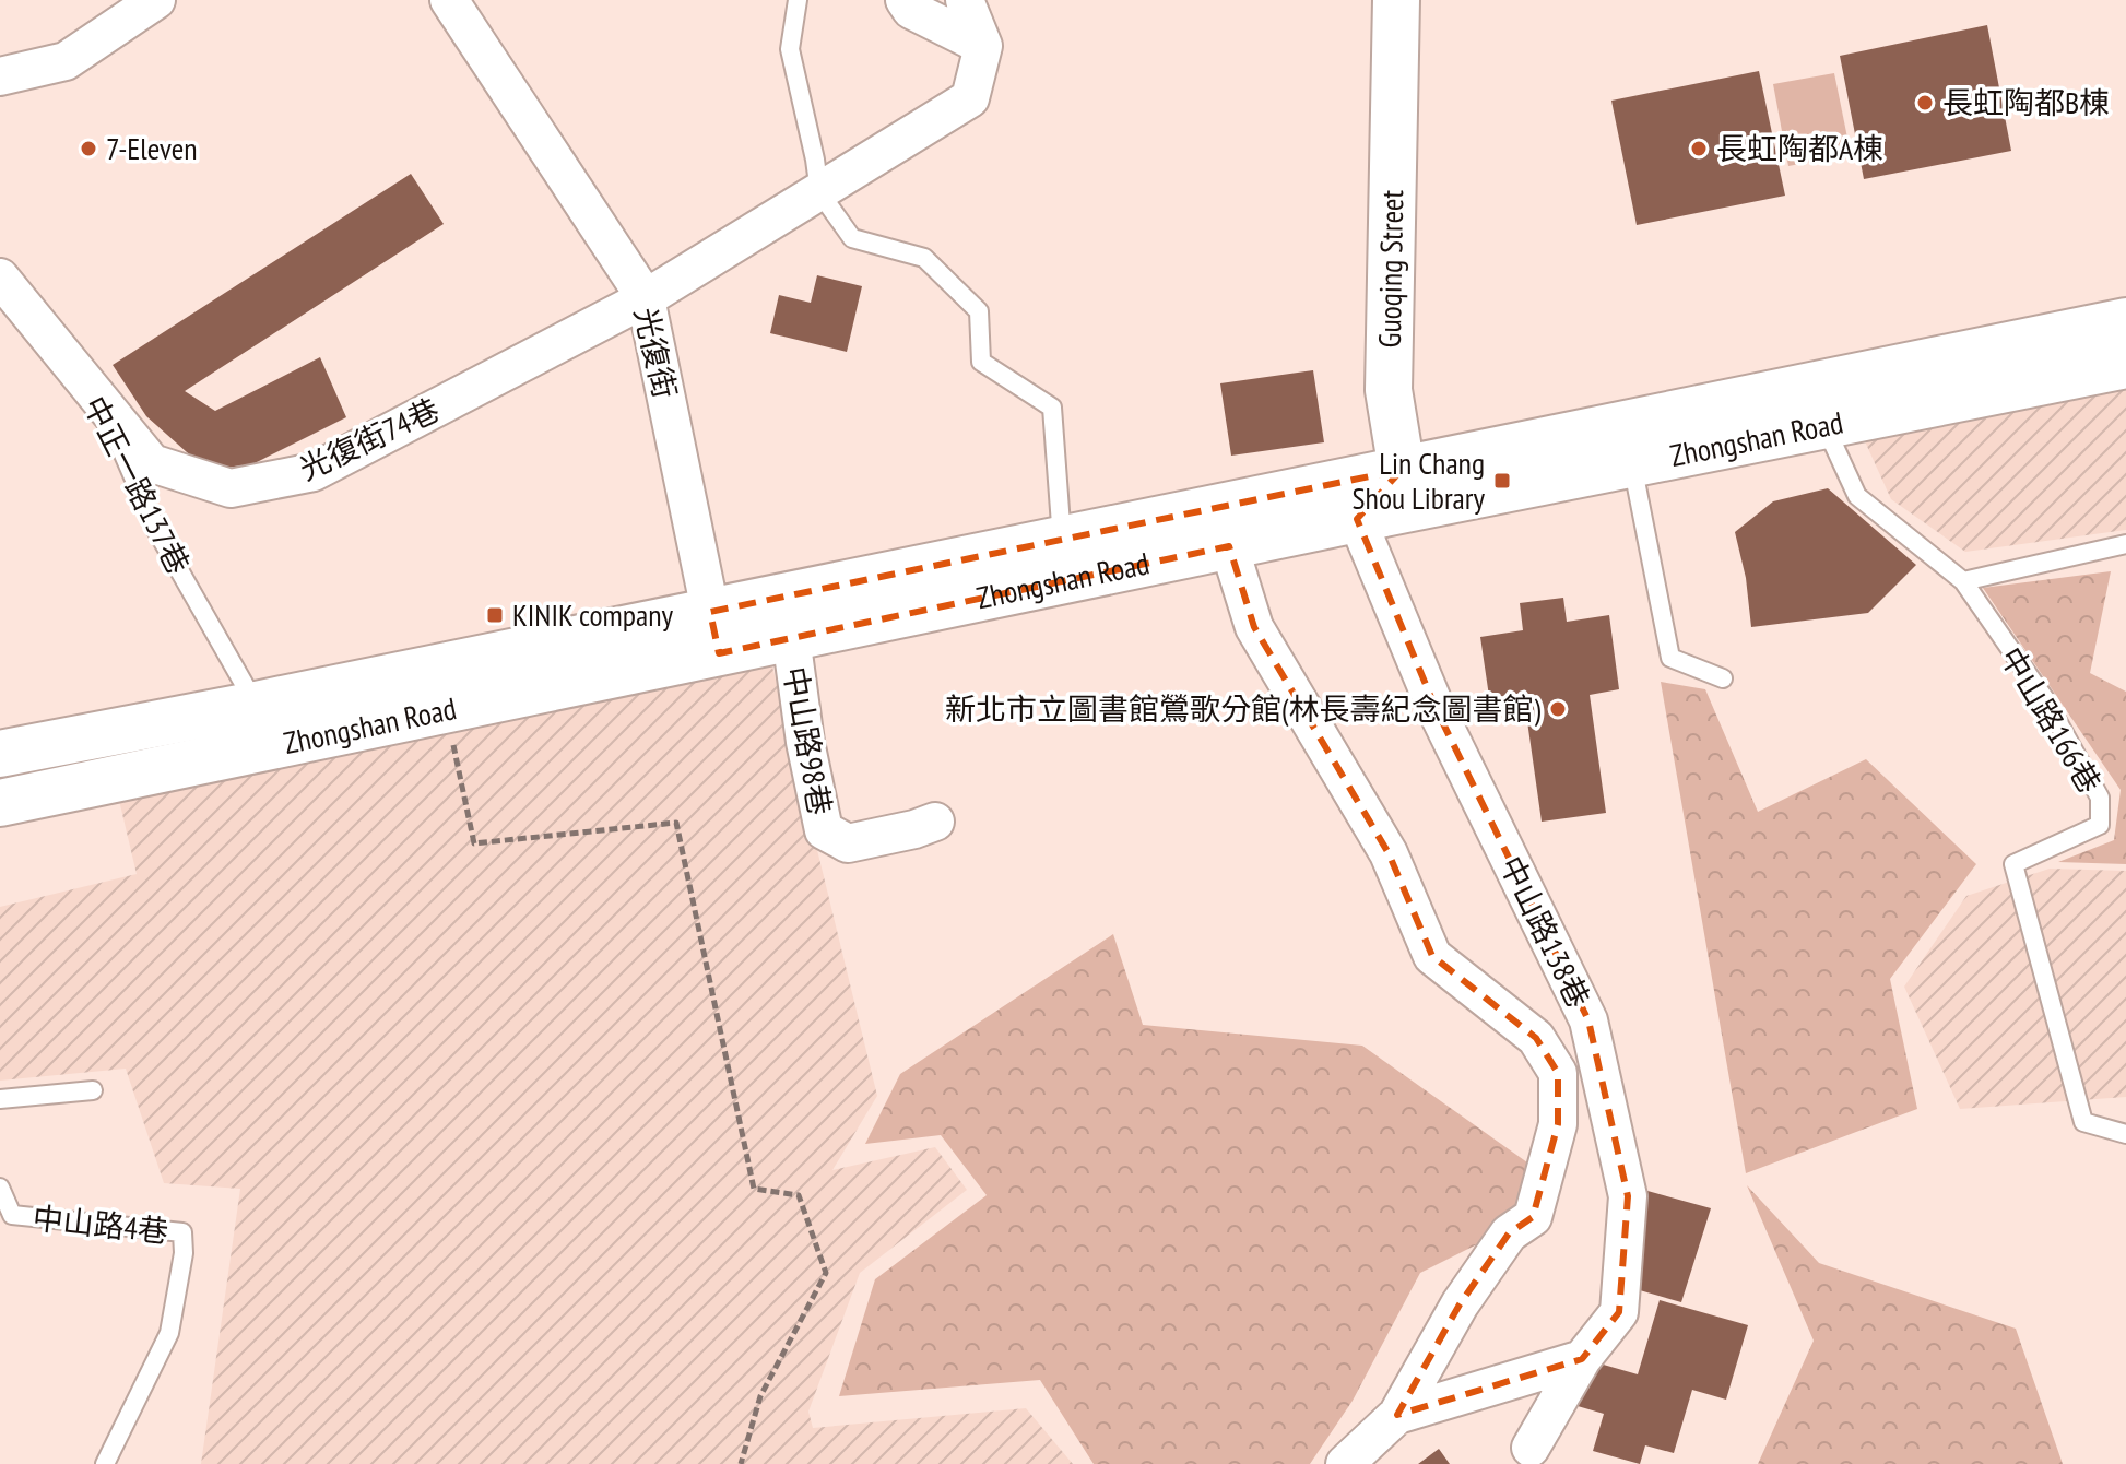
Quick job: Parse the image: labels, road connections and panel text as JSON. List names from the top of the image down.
{
  "streets": {
    "street": [
      "Guoqing Street",
      "光復街",
      "光復街74巷",
      "Zhongshan Road",
      "中正一路137巷",
      "中山路98巷",
      "中山路138巷"
    ],
    "lane": ["中山路166巷", "中山路4巷"]
  },
  "crossings": [
    ["Guoqing Street", "Zhongshan Road"],
    ["光復街", "光復街74巷"],
    ["光復街", "Zhongshan Road"],
    ["光復街74巷", "中正一路137巷"],
    ["Zhongshan Road", "中正一路137巷"],
    ["Zhongshan Road", "中山路166巷"],
    ["Zhongshan Road", "中山路98巷"],
    ["Zhongshan Road", "中山路138巷"]
  ],
  "places": {
    "other": [
      "長虹陶都B棟",
      "7-Eleven",
      "長虹陶都A棟",
      "新北市立圖書館鶯歌分館(林長壽紀念圖書館)"
    ],
    "transit": ["Lin Chang Shou Library", "KINIK company"]
  }
}
